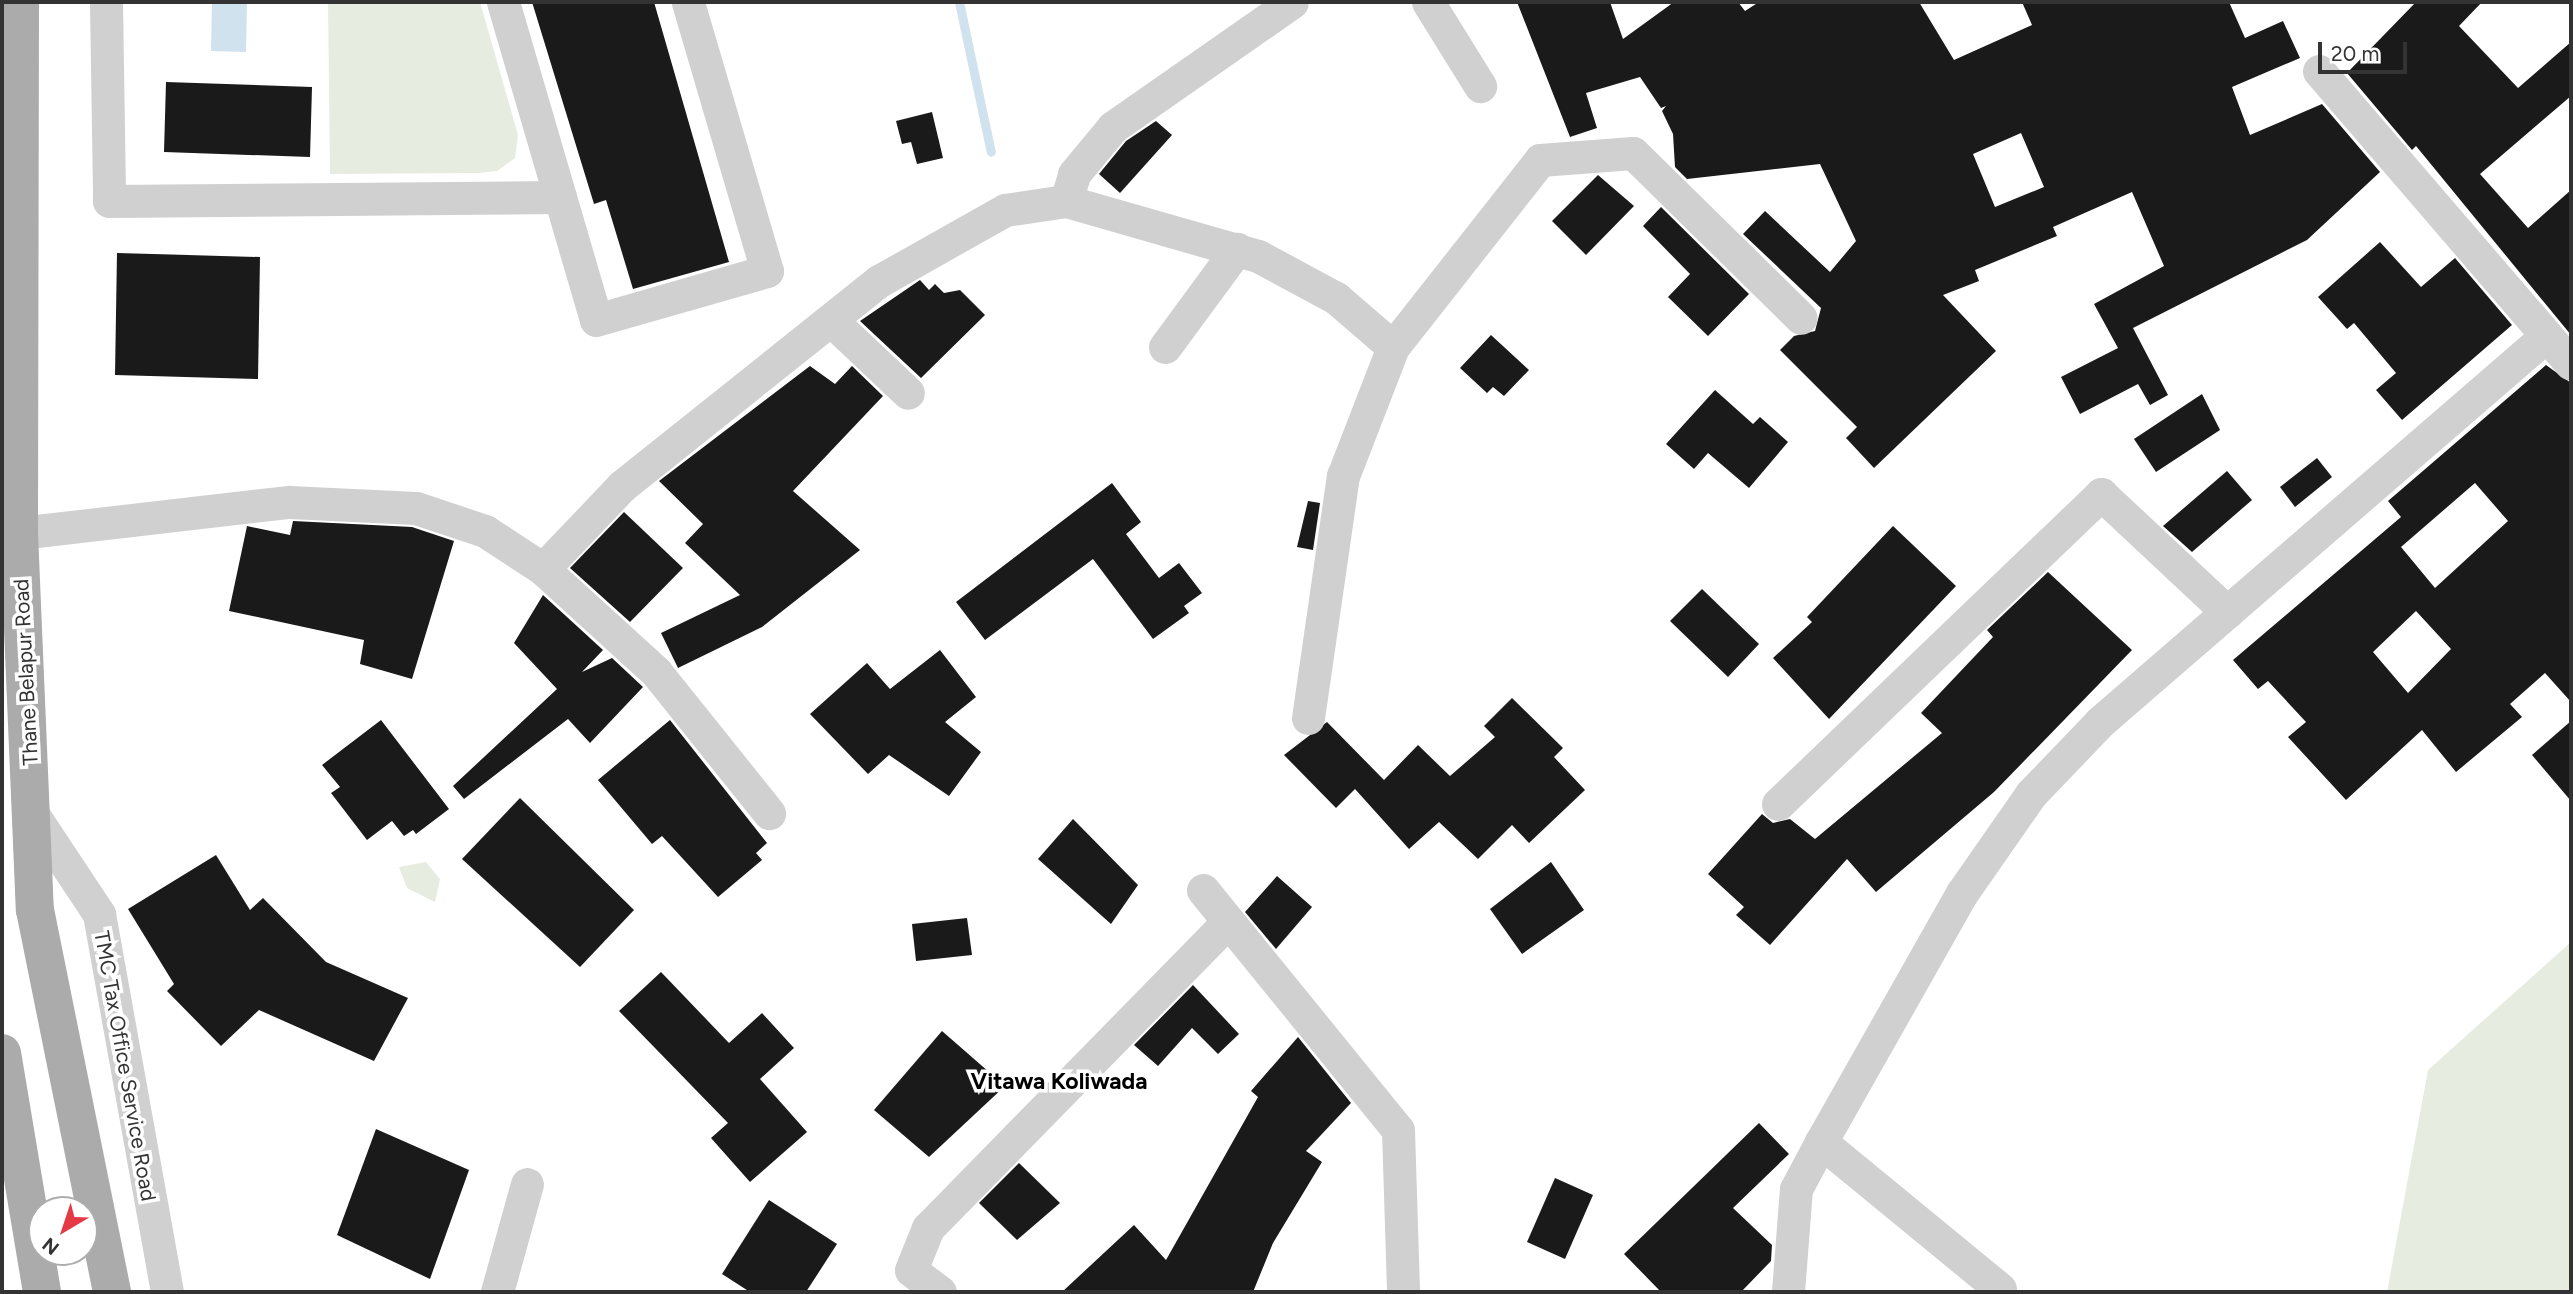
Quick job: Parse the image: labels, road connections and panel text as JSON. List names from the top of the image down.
{
  "streets": {
    "main road": ["Thane Belapur Road"],
    "street": ["TMC Tax Office Service Road"]
  },
  "crossings": [
    ["Thane Belapur Road", "TMC Tax Office Service Road"]
  ],
  "districts": ["Vitawa Koliwada"],
  "scale_bar": "20 m",
  "north": "bottom left"
}
